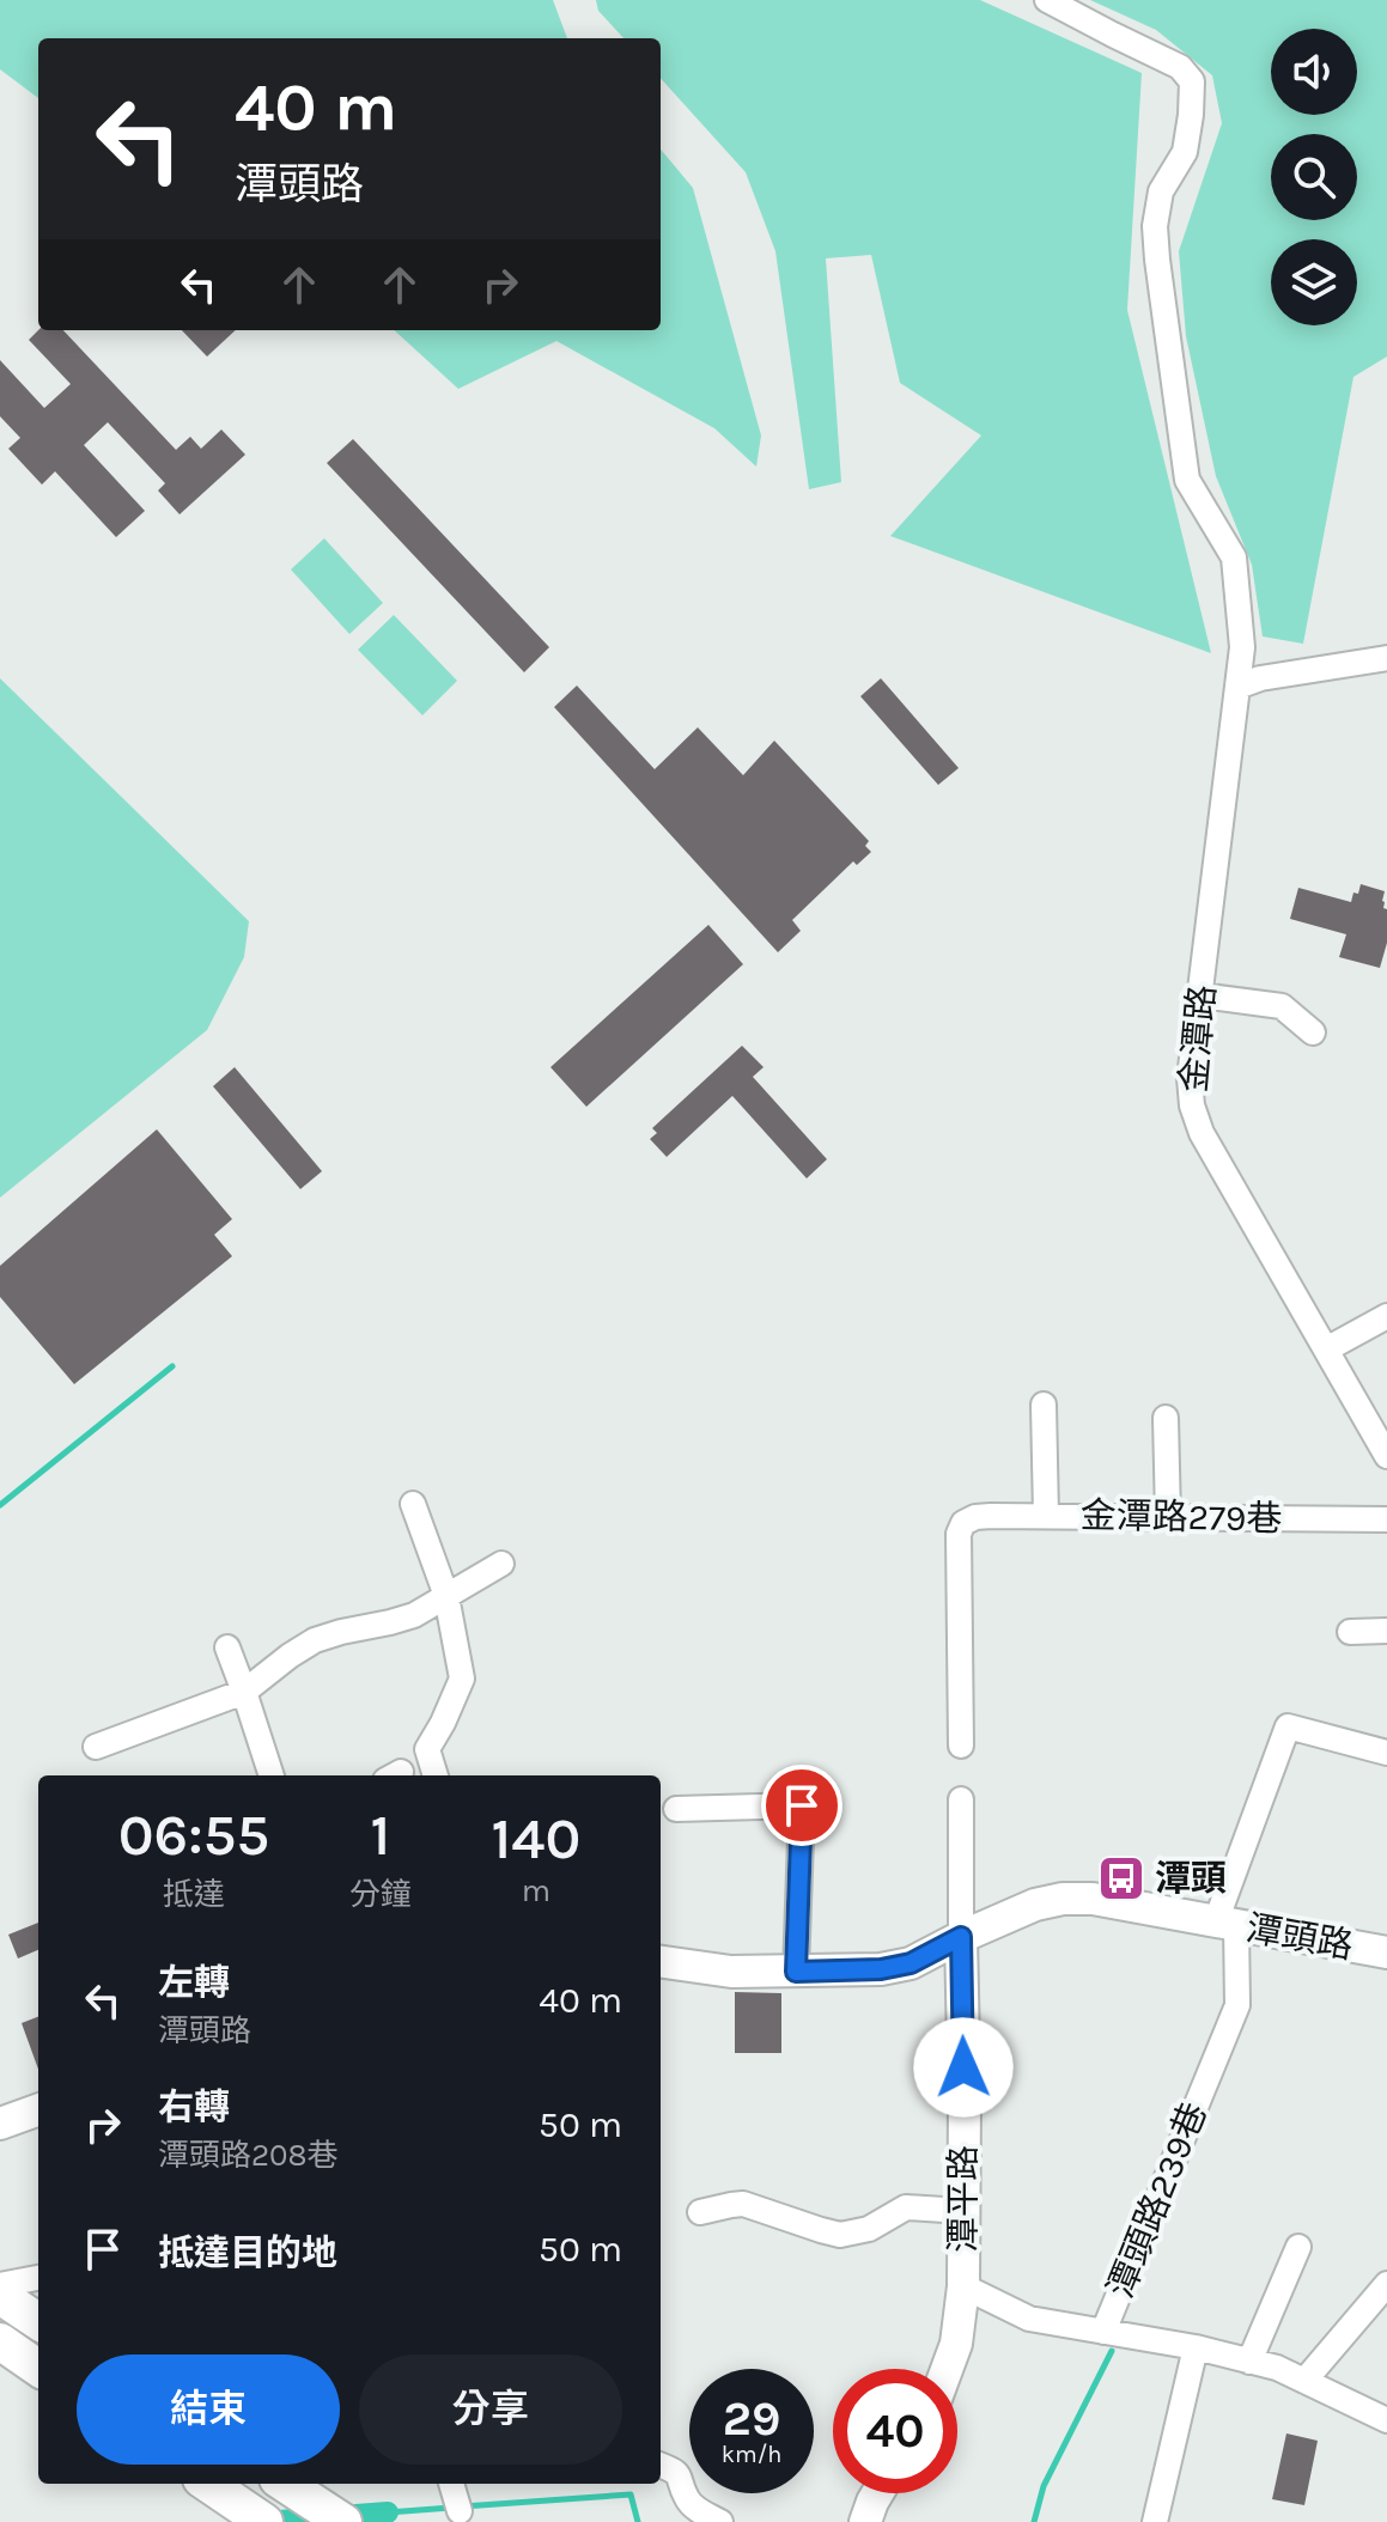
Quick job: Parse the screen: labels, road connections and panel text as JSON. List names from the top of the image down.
{
  "streets": {
    "street": [
      "金潭路",
      "金潭路279巷",
      "潭頭路",
      "潭平路",
      "潭頭路239巷"
    ]
  },
  "crossings": [
    ["潭頭路", "潭平路"],
    ["潭頭路", "潭頭路239巷"]
  ],
  "places": {
    "bus stop": ["潭頭"]
  },
  "page": {
    "turn": ["40 m", "潭頭路"],
    "eta": [
      "06:55",
      "抵達",
      "1",
      "分鐘",
      "140",
      "m"
    ],
    "list": [
      {
        "name": "左轉",
        "note": "潭頭路",
        "value": "40 m"
      },
      {
        "name": "右轉",
        "note": "潭頭路208巷",
        "value": "50 m"
      },
      {
        "name": "抵達目的地",
        "value": "50 m"
      }
    ],
    "buttons": ["結束", "分享"],
    "speed": "29 km/h",
    "limit": "40"
  }
}
